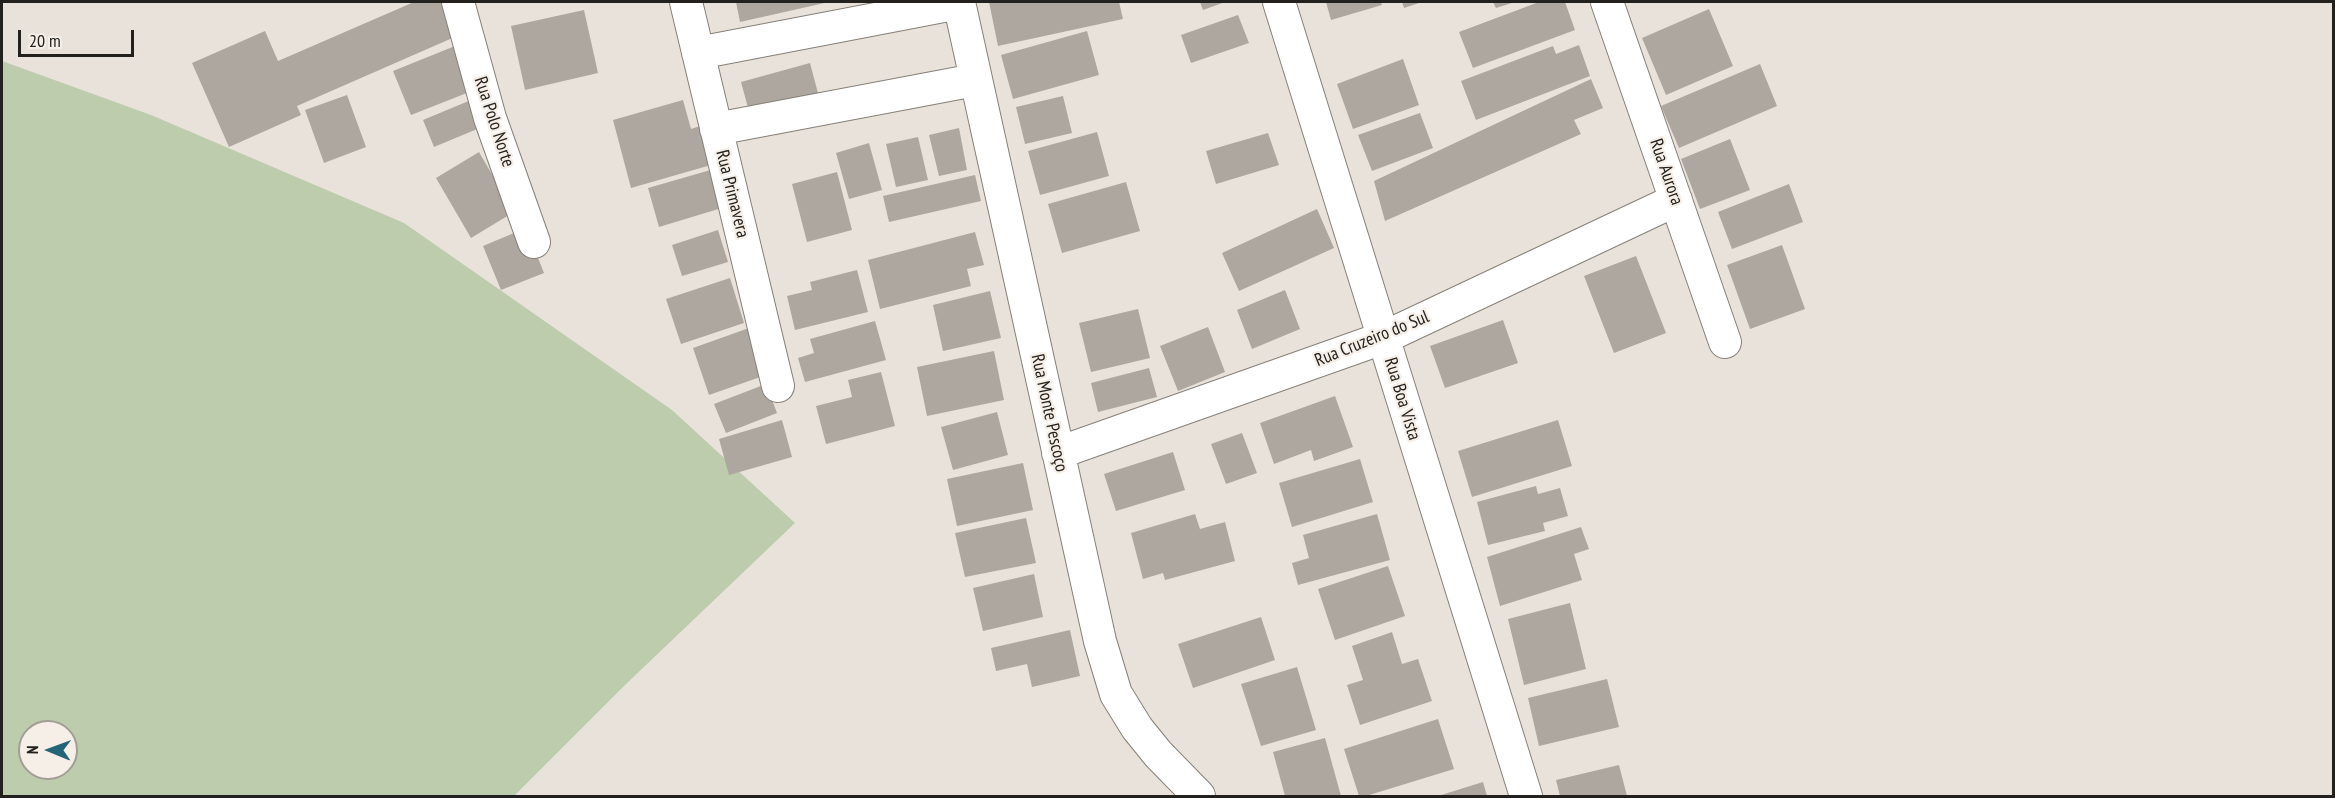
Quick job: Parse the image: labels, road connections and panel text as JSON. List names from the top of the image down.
{
  "streets": {
    "street": [
      "Rua Polo Norte",
      "Rua Aurora",
      "Rua Primavera",
      "Rua Cruzeiro do Sul",
      "Rua Boa Vista",
      "Rua Monte Pescoço"
    ]
  },
  "crossings": [
    ["Rua Aurora", "Rua Cruzeiro do Sul"],
    ["Rua Cruzeiro do Sul", "Rua Boa Vista"],
    ["Rua Cruzeiro do Sul", "Rua Monte Pescoço"]
  ],
  "scale_bar": "20 m",
  "north": "left"
}
